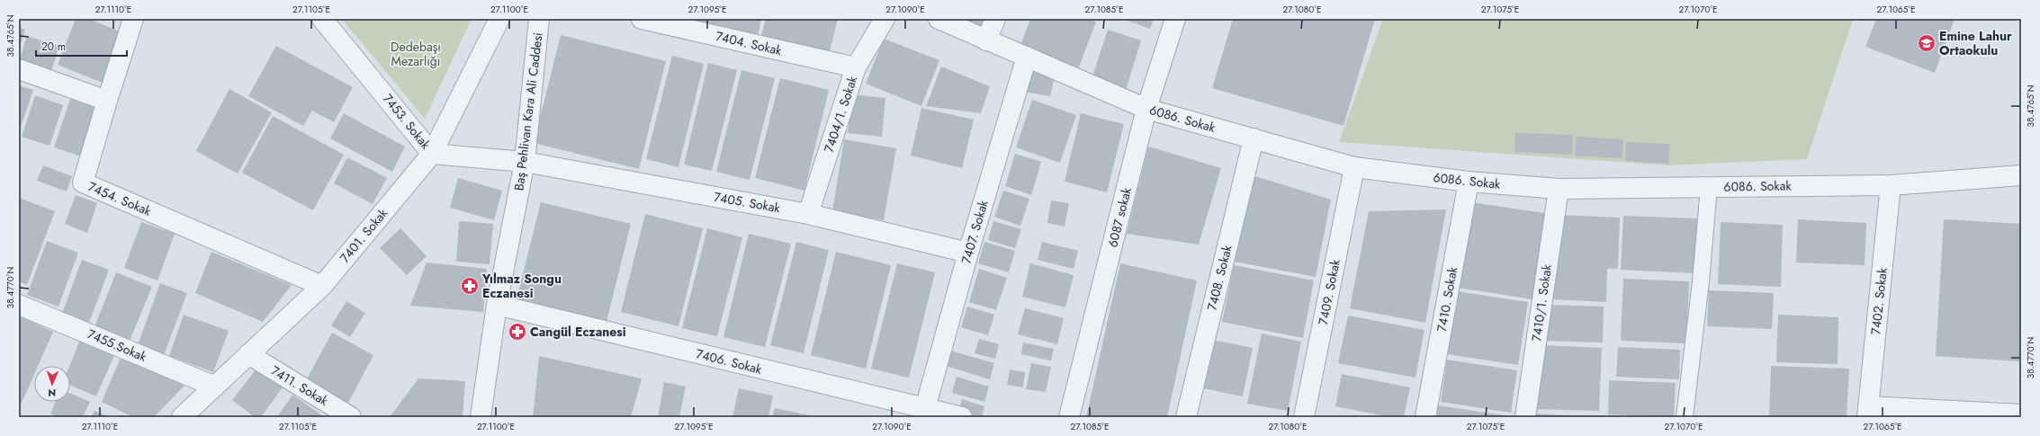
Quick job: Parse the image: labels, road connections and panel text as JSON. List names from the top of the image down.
{
  "streets": {
    "street": [
      "7404. Sokak",
      "Baş Pehlivan Kara Ali Caddesi",
      "7404/1. Sokak",
      "6086. Sokak",
      "7453. Sokak",
      "7454. Sokak",
      "7405. Sokak",
      "6087 sokak",
      "7407. Sokak",
      "7401. Sokak",
      "7408. Sokak",
      "7409. Sokak",
      "7410. Sokak",
      "7402. Sokak",
      "7410/1. Sokak",
      "7455.Sokak",
      "7406. Sokak",
      "7411. Sokak"
    ]
  },
  "crossings": [
    ["7404. Sokak", "7404/1. Sokak"],
    ["Baş Pehlivan Kara Ali Caddesi", "7453. Sokak"],
    ["Baş Pehlivan Kara Ali Caddesi", "7405. Sokak"],
    ["Baş Pehlivan Kara Ali Caddesi", "7406. Sokak"],
    ["7404/1. Sokak", "7405. Sokak"],
    ["6086. Sokak", "6087 sokak"],
    ["6086. Sokak", "7407. Sokak"],
    ["6086. Sokak", "7408. Sokak"],
    ["6086. Sokak", "7409. Sokak"],
    ["6086. Sokak", "7410. Sokak"],
    ["6086. Sokak", "7402. Sokak"],
    ["6086. Sokak", "7410/1. Sokak"],
    ["7453. Sokak", "7405. Sokak"],
    ["7453. Sokak", "7401. Sokak"],
    ["7454. Sokak", "7401. Sokak"],
    ["7405. Sokak", "7407. Sokak"],
    ["7407. Sokak", "7406. Sokak"],
    ["7401. Sokak", "7455.Sokak"],
    ["7401. Sokak", "7411. Sokak"]
  ],
  "parks": ["Dedebaşı Mezarlığı"],
  "places": {
    "school or university": ["Emine Lahur Ortaokulu"],
    "pharmacy": ["Yılmaz Songu Eczanesi", "Cangül Eczanesi"]
  },
  "scale_bar": "20 m",
  "north": "bottom",
  "coordinates": [
    "27.1110°E",
    "27.1105°E",
    "27.1100°E",
    "27.1095°E",
    "27.1090°E",
    "27.1085°E",
    "27.1080°E",
    "27.1075°E",
    "27.1070°E",
    "27.1065°E",
    "38.4765°N",
    "38.4770°N"
  ]
}
